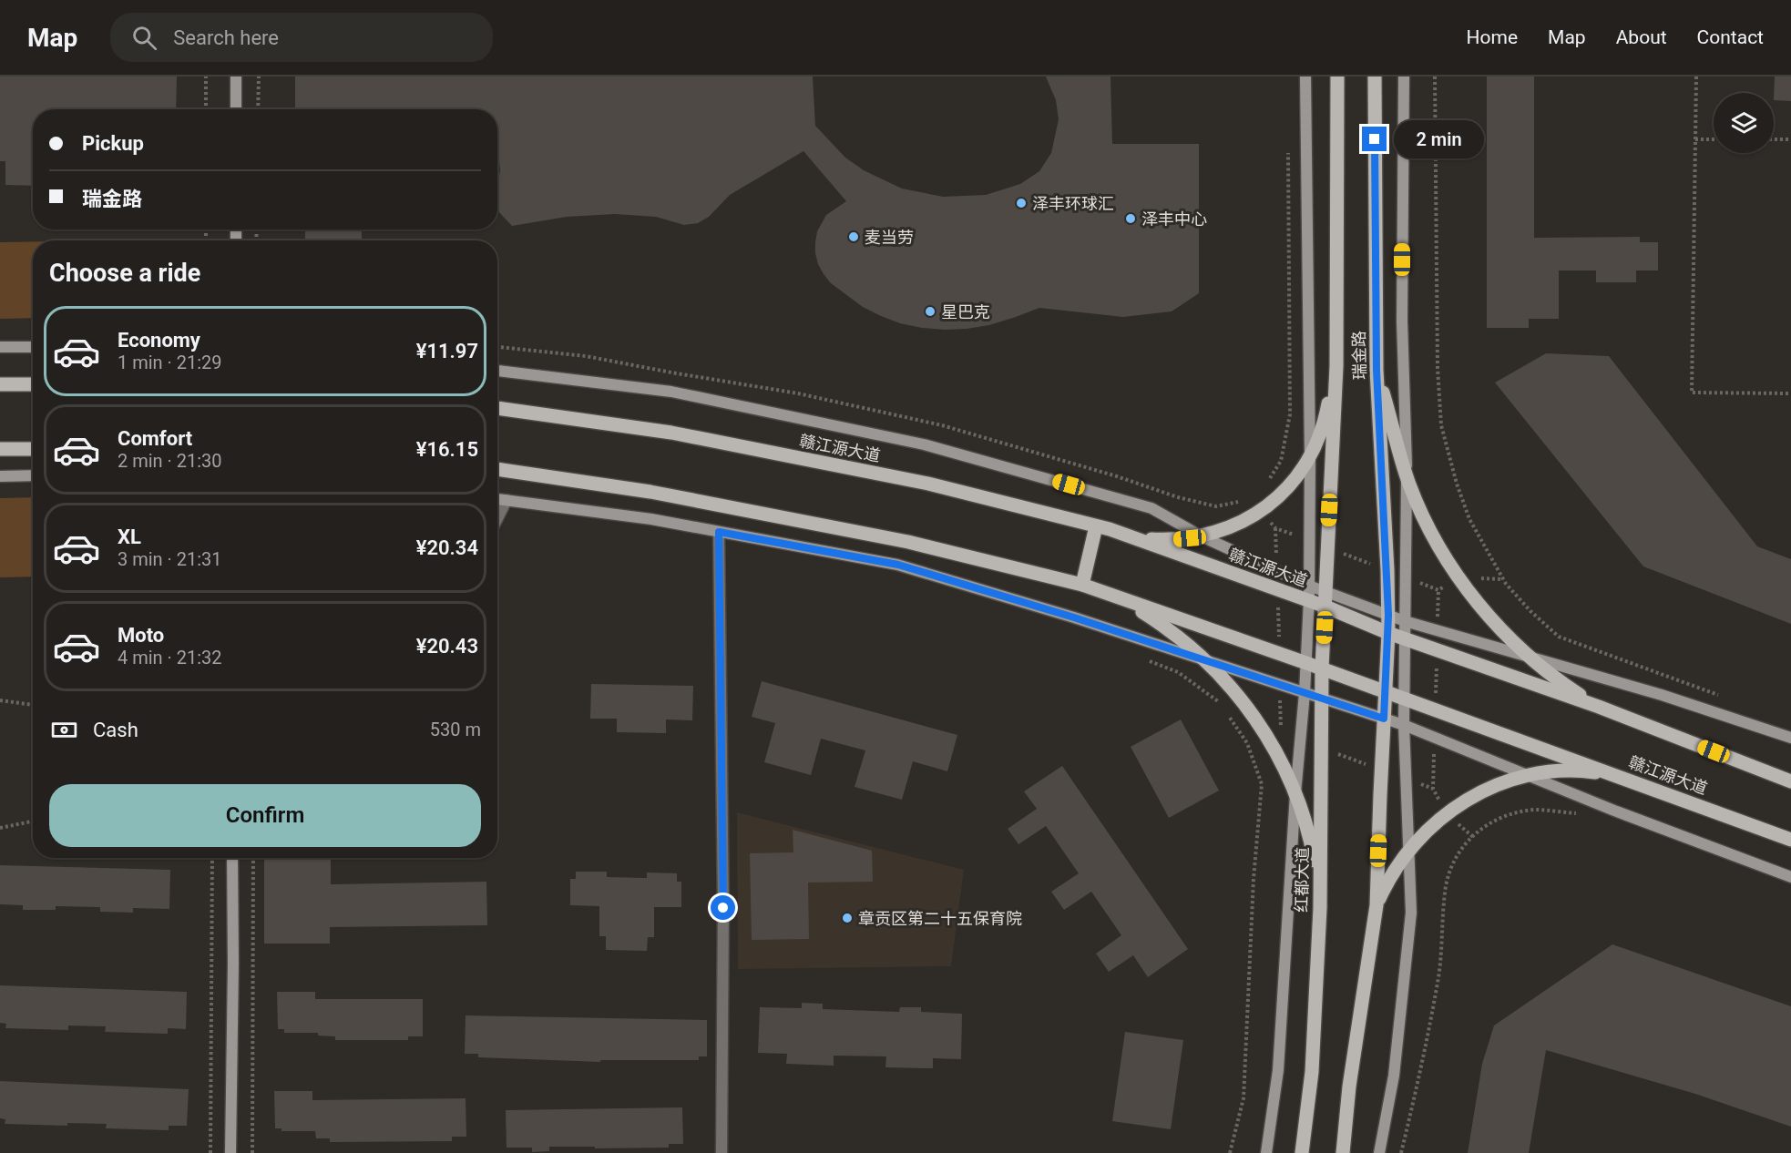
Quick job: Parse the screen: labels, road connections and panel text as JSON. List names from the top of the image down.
{
  "streets": {
    "main road": ["瑞金路", "赣江源大道", "红都大道"]
  },
  "crossings": [
    ["瑞金路", "赣江源大道"],
    ["瑞金路", "红都大道"],
    ["赣江源大道", "红都大道"]
  ],
  "places": [
    "泽丰环球汇",
    "泽丰中心",
    "麦当劳",
    "星巴克",
    "章贡区第二十五保育院"
  ],
  "page": {
    "header": "Map",
    "search": "Search here",
    "nav": [
      "Home",
      "Map",
      "About",
      "Contact"
    ],
    "banner": ["Pickup", "瑞金路"],
    "bubble": "2 min",
    "heading": "Choose a ride",
    "list": [
      {
        "name": "Economy",
        "note": "1 min · 21:29",
        "value": "¥11.97"
      },
      {
        "name": "Comfort",
        "note": "2 min · 21:30",
        "value": "¥16.15"
      },
      {
        "name": "XL",
        "note": "3 min · 21:31",
        "value": "¥20.34"
      },
      {
        "name": "Moto",
        "note": "4 min · 21:32",
        "value": "¥20.43"
      }
    ],
    "pay": ["Cash", "530 m"],
    "buttons": "Confirm"
  }
}
